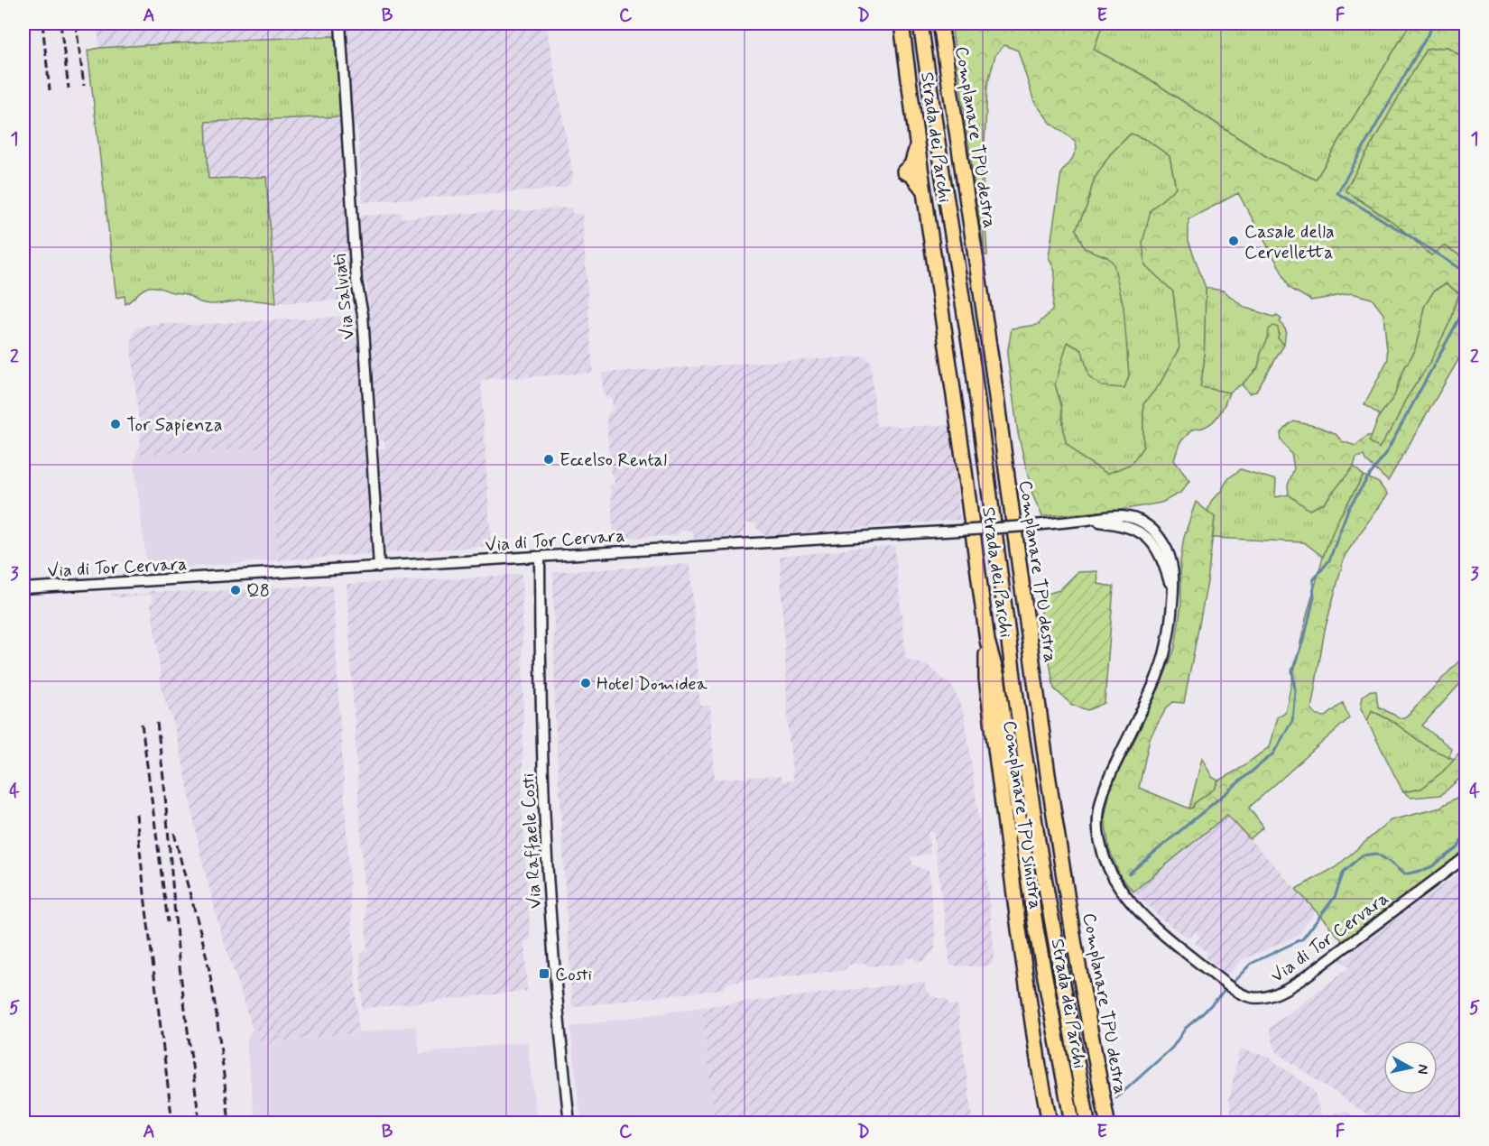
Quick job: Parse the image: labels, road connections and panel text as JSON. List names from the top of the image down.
{
  "streets": {
    "highway": ["Strada dei Parchi", "Complanare TPU destra", "Complanare TPU sinistra"],
    "street": ["Via Salviati", "Via di Tor Cervara", "Via Raffaele Costi"]
  },
  "crossings": [
    ["Strada dei Parchi", "Complanare TPU sinistra"],
    ["Via Salviati", "Via di Tor Cervara"],
    ["Via di Tor Cervara", "Via Raffaele Costi"]
  ],
  "places": {
    "other": [
      "Casale della Cervelletta",
      "Tor Sapienza",
      "Eccelso Rental",
      "Q8",
      "Hotel Domidea"
    ],
    "transit": ["Costi"]
  },
  "north": "right",
  "grid": {
    "columns": [
      "A",
      "B",
      "C",
      "D",
      "E",
      "F"
    ],
    "rows": [
      "1",
      "2",
      "3",
      "4",
      "5"
    ]
  }
}
